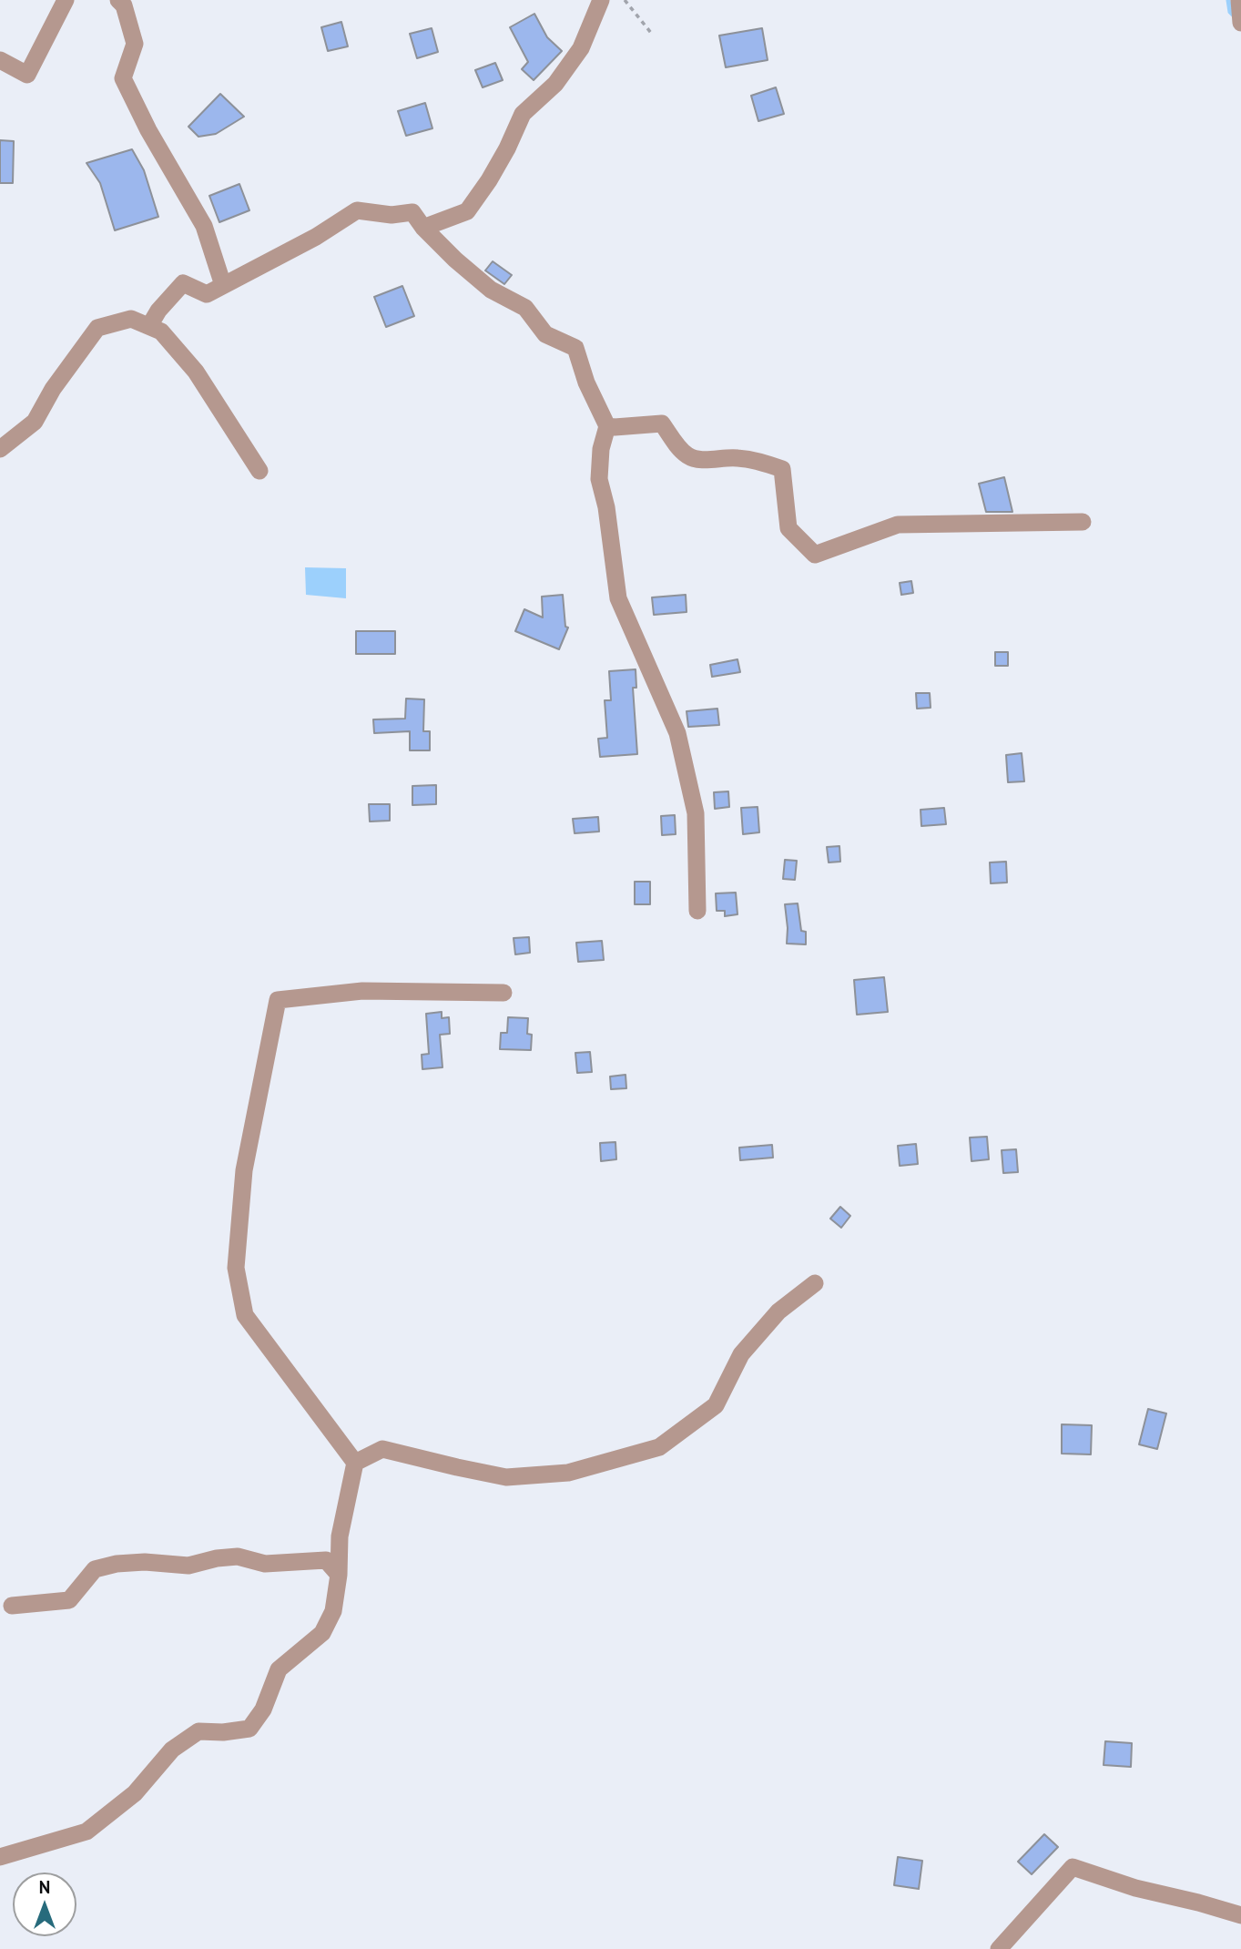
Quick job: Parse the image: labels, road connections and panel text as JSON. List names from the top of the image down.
{
  "north": "top"
}
